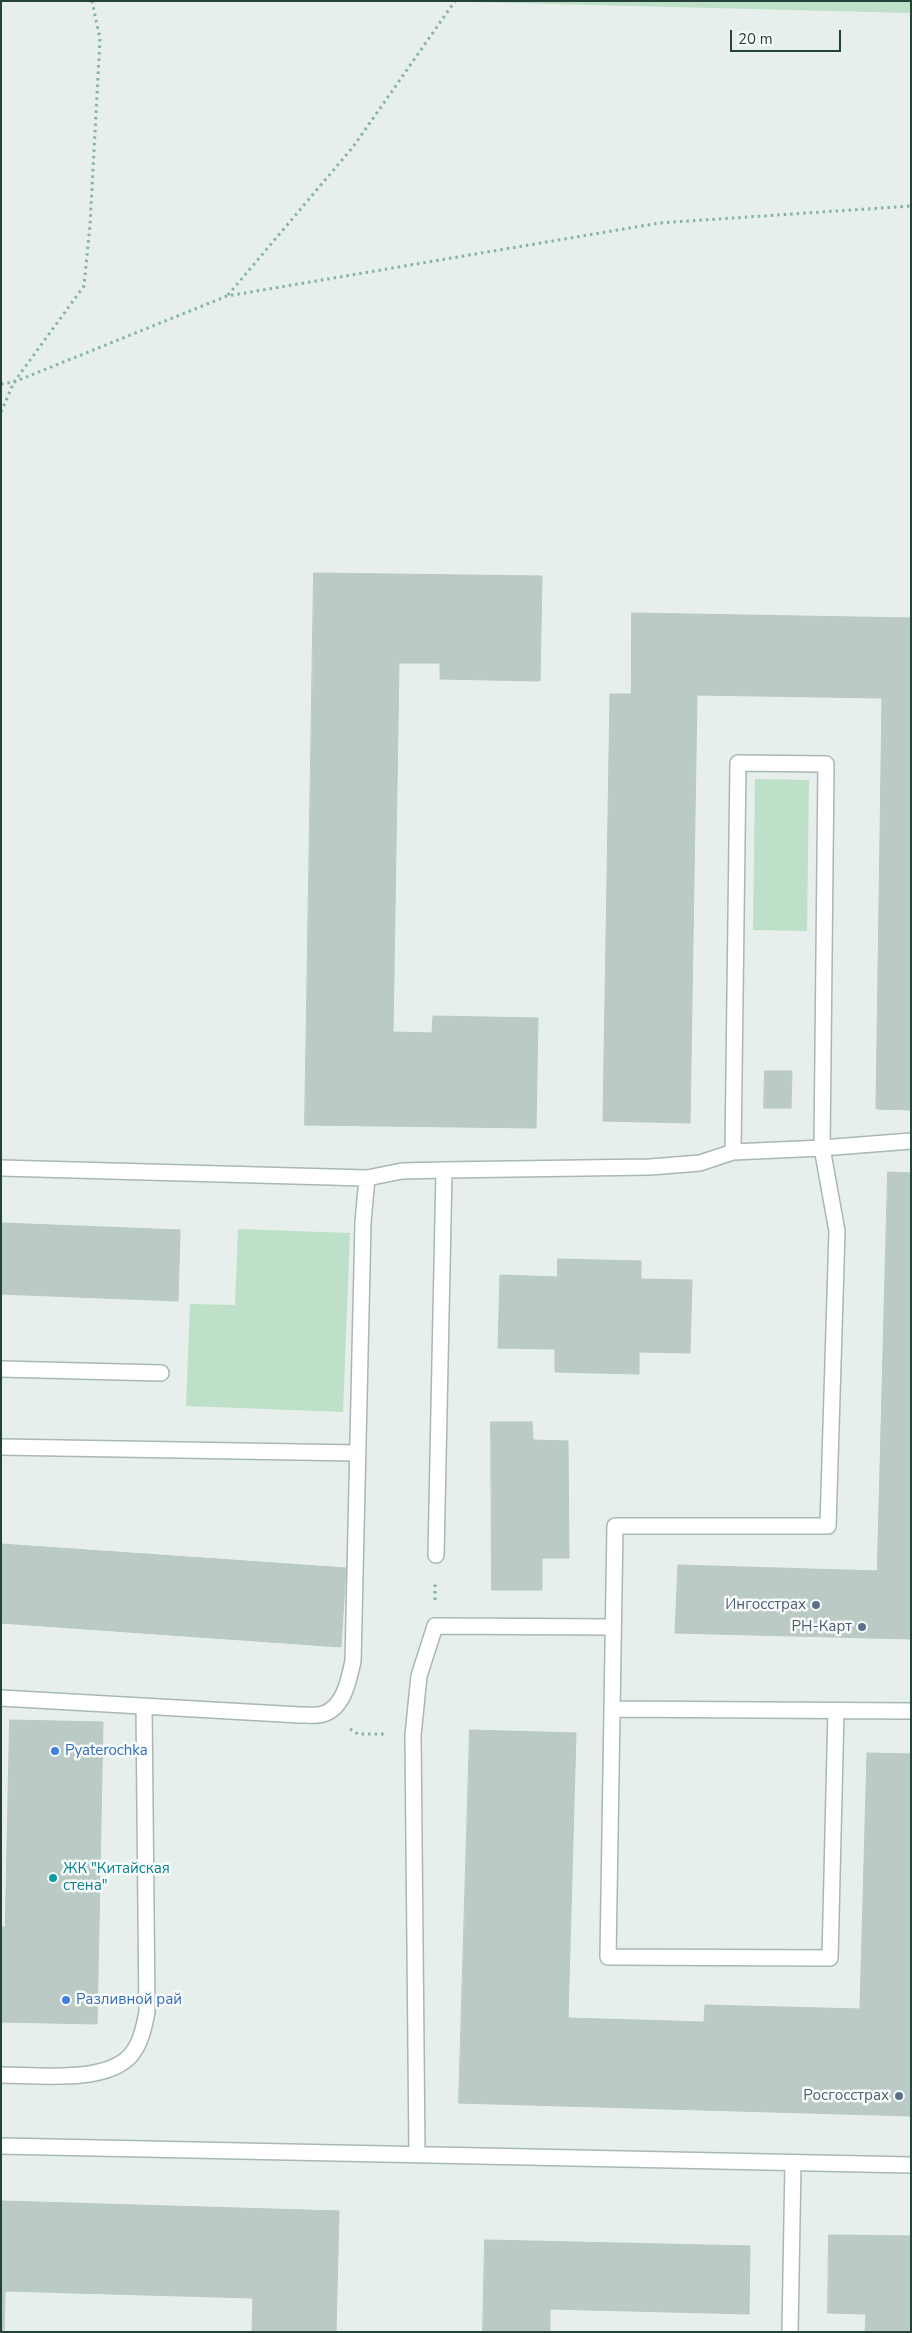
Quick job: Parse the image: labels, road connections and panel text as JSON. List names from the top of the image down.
{
  "places": [
    "Ингосстрах",
    "РН-Карт",
    "Pyaterochka",
    "ЖК \"Китайская стена\"",
    "Разливной рай",
    "Росгосстрах"
  ],
  "scale_bar": "20 m"
}
